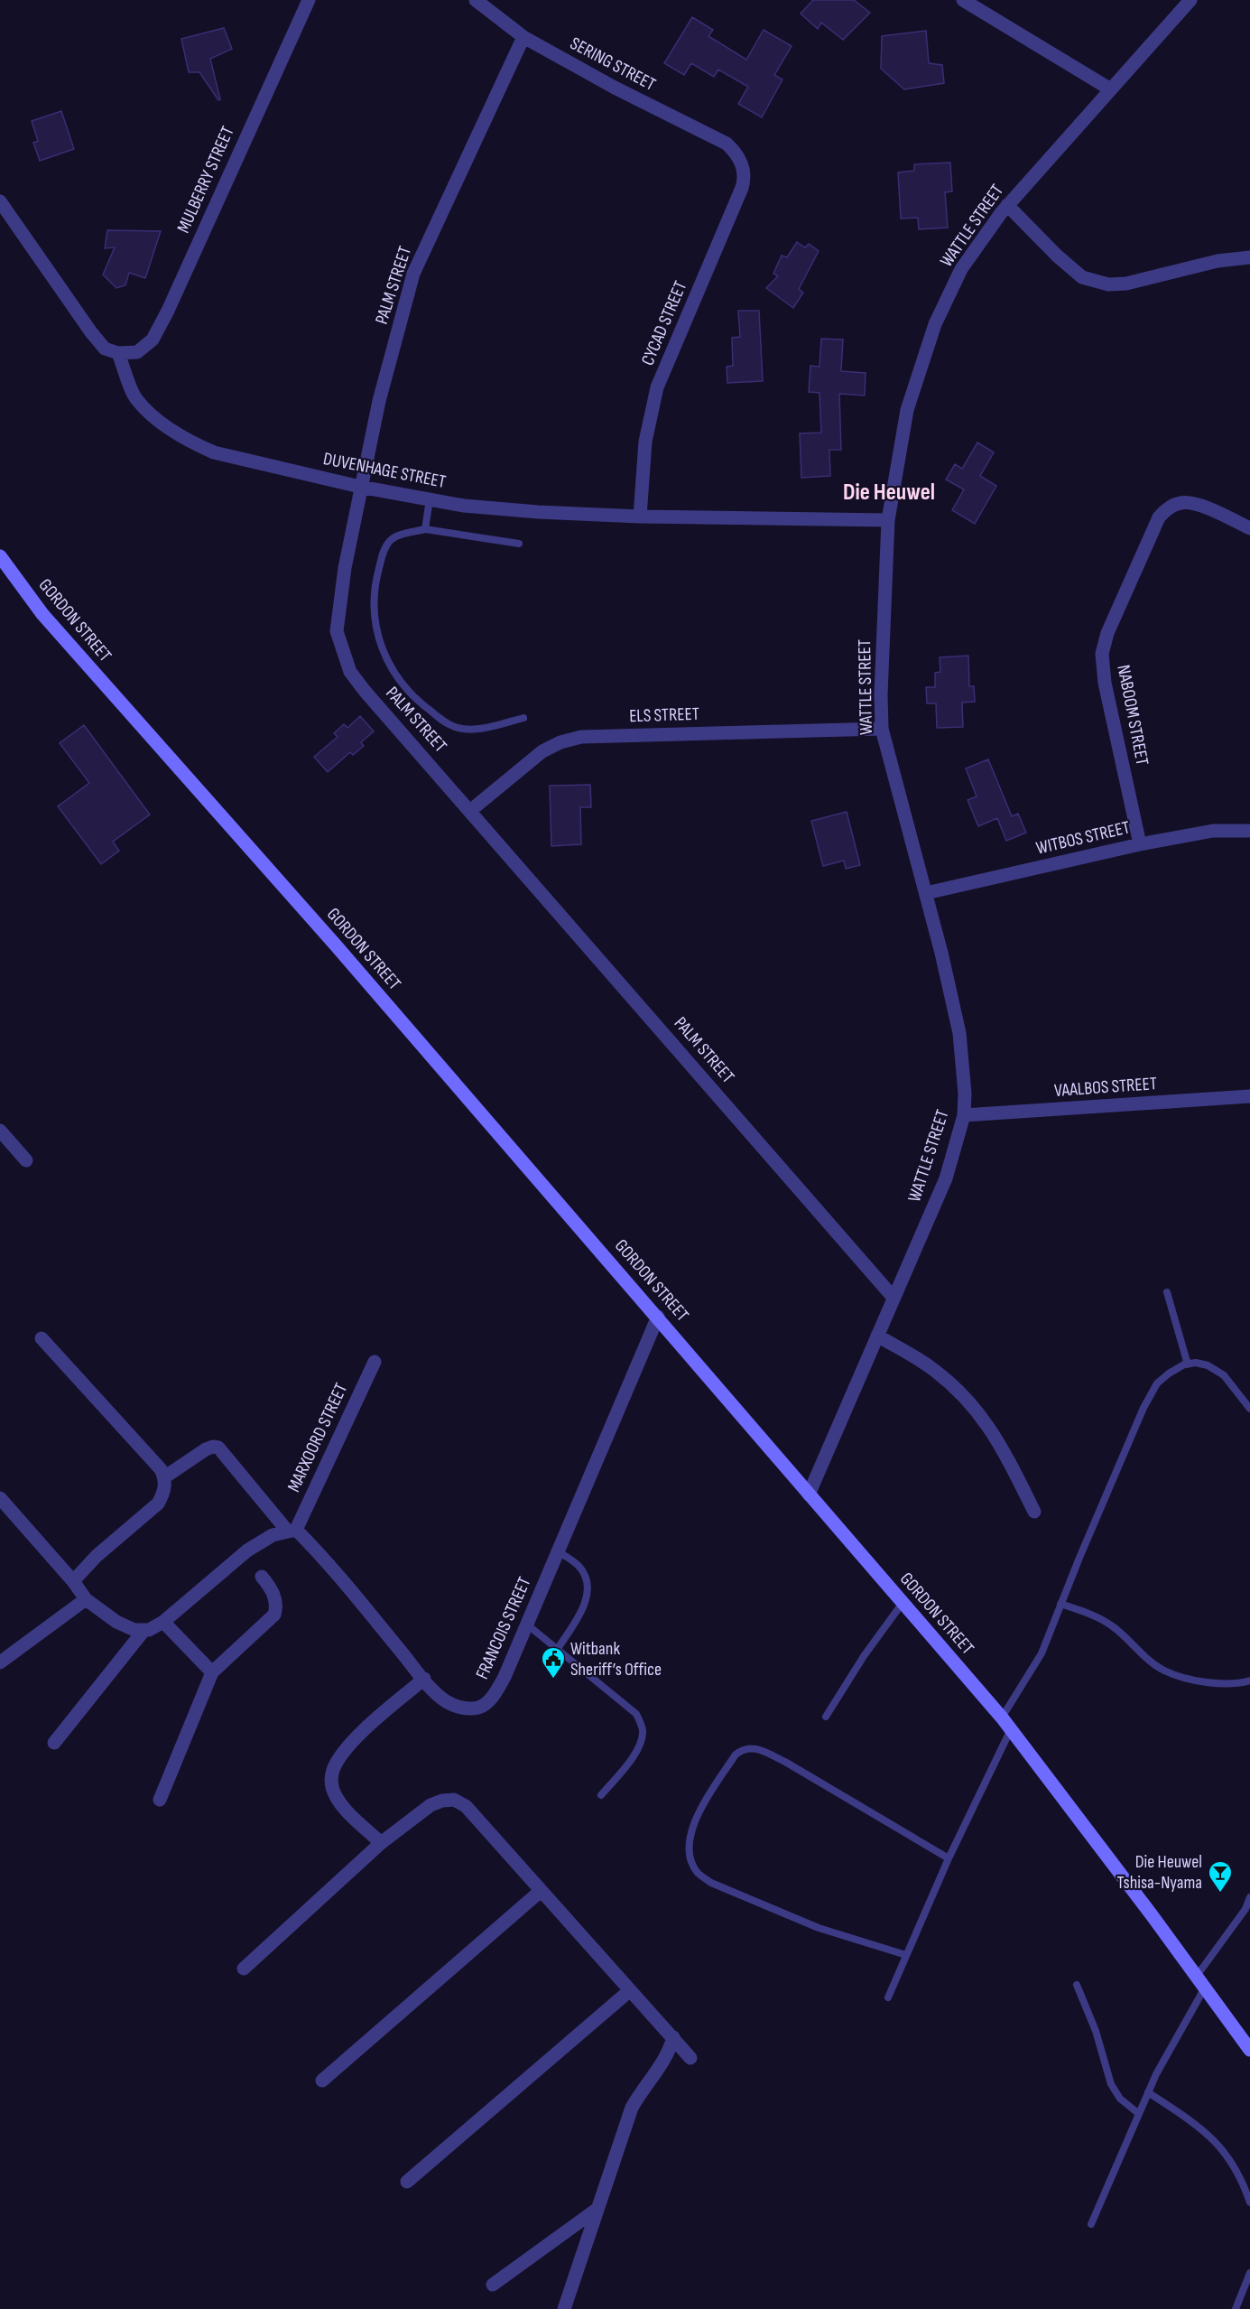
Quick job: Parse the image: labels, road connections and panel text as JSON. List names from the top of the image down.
{
  "streets": {
    "street": [
      "SERING STREET",
      "MULBERRY STREET",
      "WATTLE STREET",
      "PALM STREET",
      "CYCAD STREET",
      "DUVENHAGE STREET",
      "GORDON STREET",
      "ELS STREET",
      "NABOOM STREET",
      "WITBOS STREET",
      "VAALBOS STREET",
      "MARXOORD STREET",
      "FRANCOIS STREET"
    ]
  },
  "crossings": [
    ["SERING STREET", "PALM STREET"],
    ["SERING STREET", "CYCAD STREET"],
    ["MULBERRY STREET", "DUVENHAGE STREET"],
    ["WATTLE STREET", "PALM STREET"],
    ["WATTLE STREET", "DUVENHAGE STREET"],
    ["WATTLE STREET", "GORDON STREET"],
    ["WATTLE STREET", "ELS STREET"],
    ["WATTLE STREET", "WITBOS STREET"],
    ["WATTLE STREET", "VAALBOS STREET"],
    ["PALM STREET", "DUVENHAGE STREET"],
    ["PALM STREET", "ELS STREET"],
    ["CYCAD STREET", "DUVENHAGE STREET"],
    ["GORDON STREET", "FRANCOIS STREET"],
    ["NABOOM STREET", "WITBOS STREET"],
    ["MARXOORD STREET", "FRANCOIS STREET"]
  ],
  "districts": ["Die Heuwel"],
  "places": {
    "public building": ["Witbank Sheriff’s Office"],
    "bar": ["Die Heuwel Tshisa-Nyama"]
  }
}
